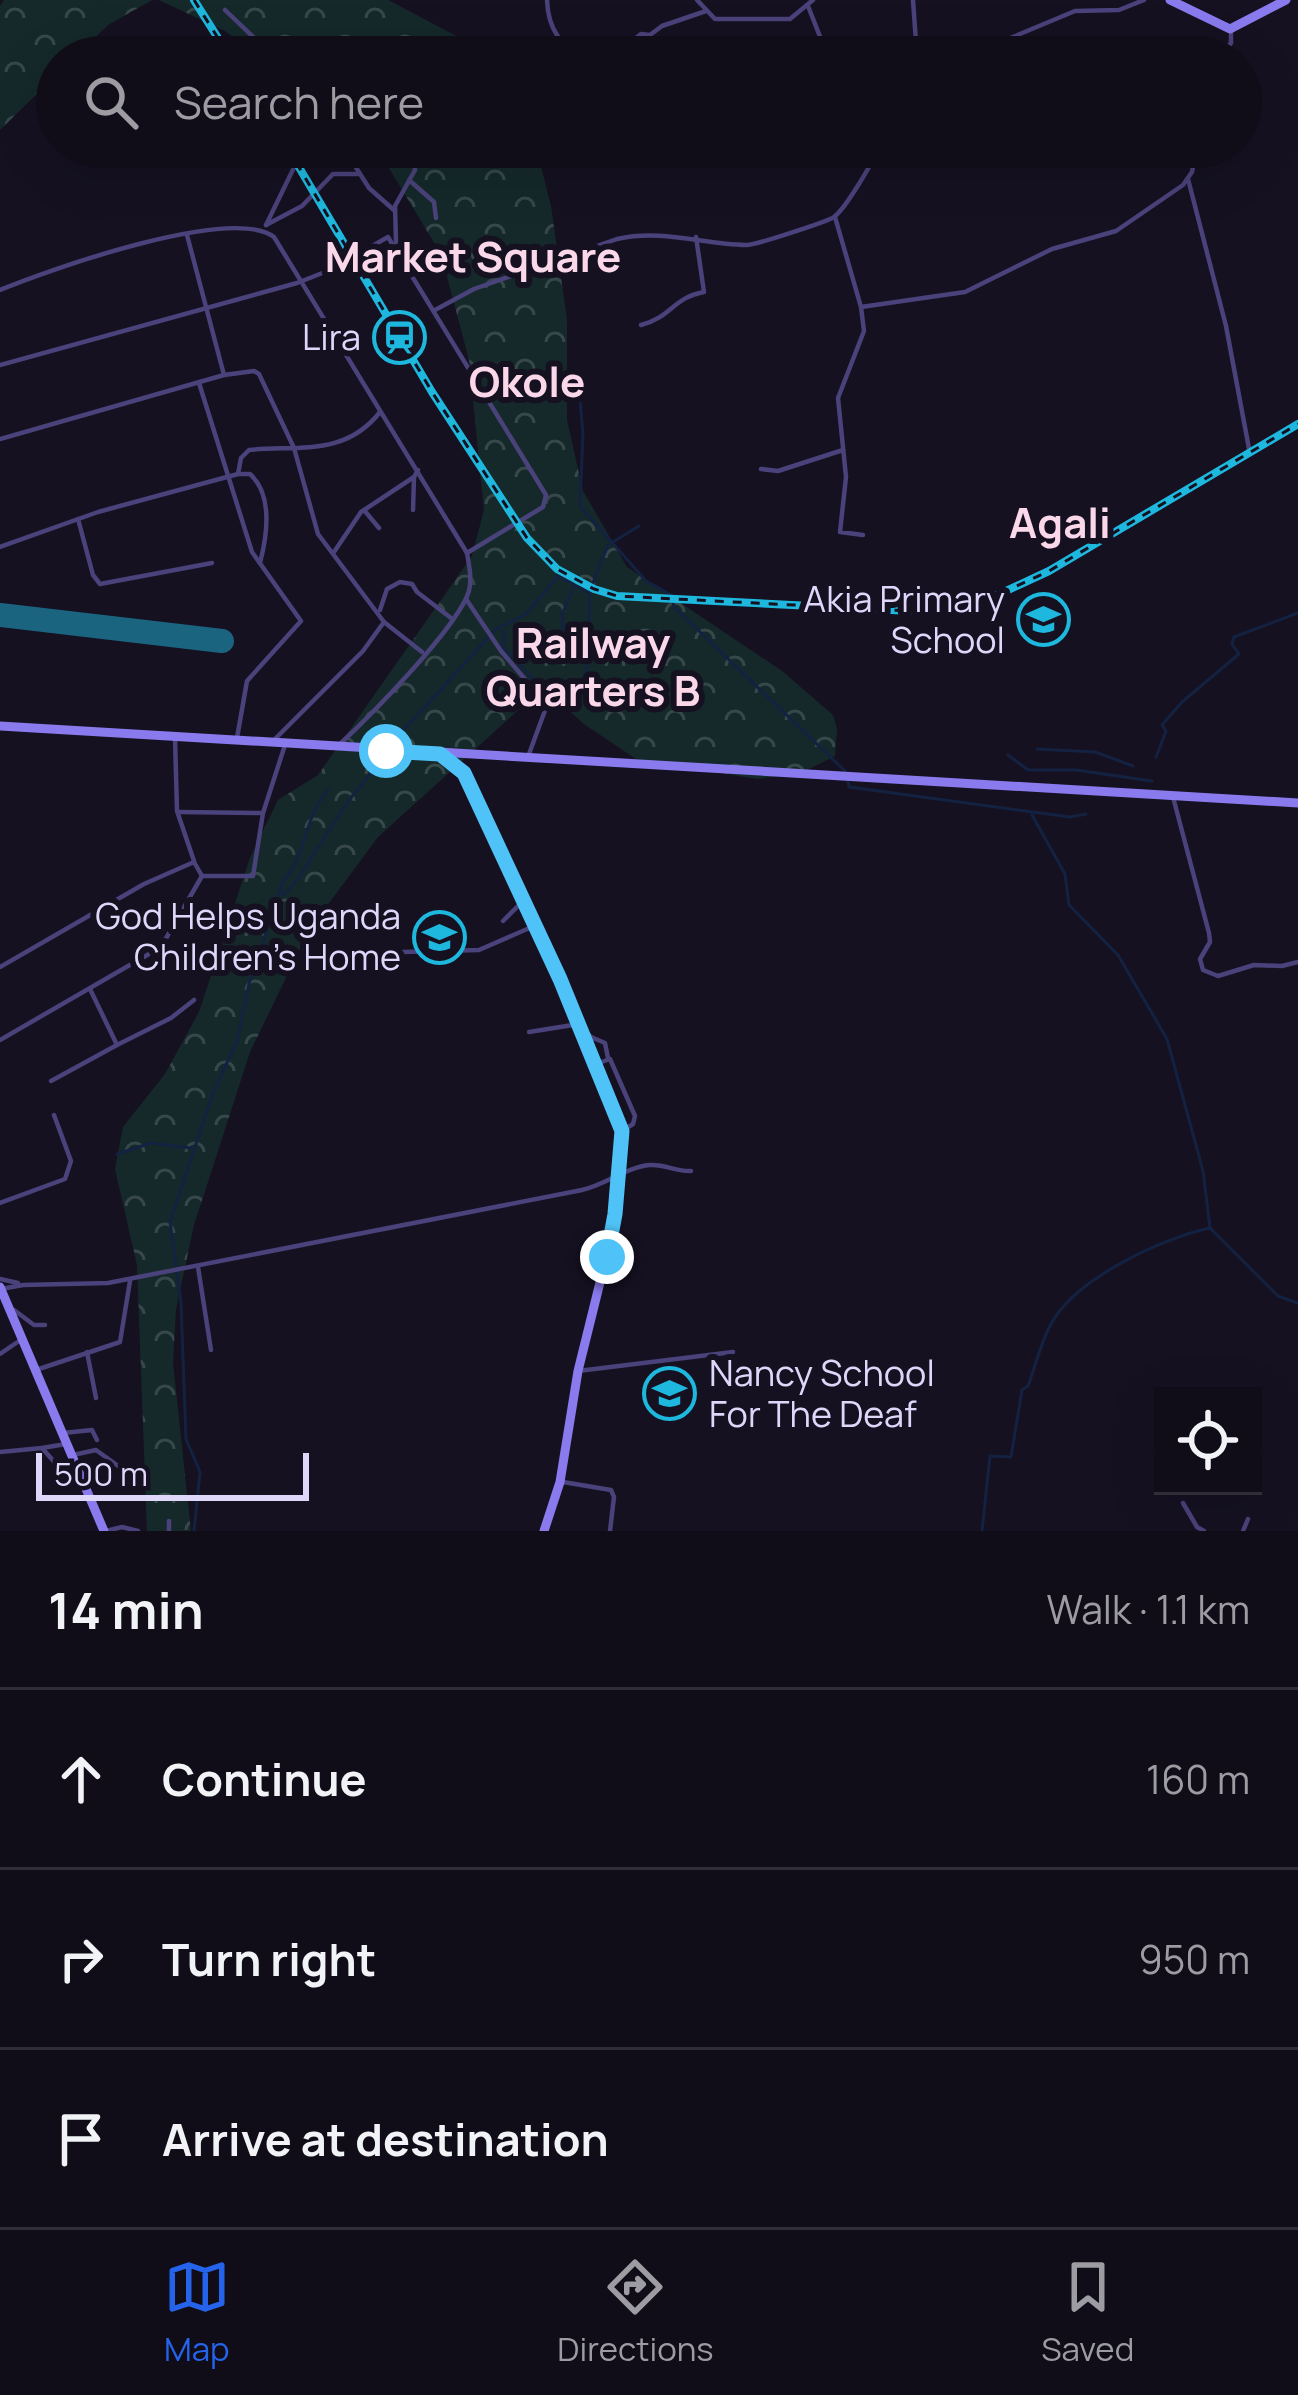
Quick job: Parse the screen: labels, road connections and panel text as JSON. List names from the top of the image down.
{
  "districts": [
    "Market Square",
    "Okole",
    "Agali",
    "Railway Quarters B"
  ],
  "places": {
    "station": ["Lira"],
    "school or university": ["Akia Primary School", "God Helps Uganda Children's Home", "Nancy School For The Deaf"]
  },
  "scale_bar": "500 m",
  "page": {
    "search": "Search here",
    "scale": "500 m",
    "heading": ["14 min", "Walk · 1.1 km"],
    "list": [
      ["Continue", "160 m"],
      ["Turn right", "950 m"],
      "Arrive at destination"
    ],
    "nav": ["Map", "Directions", "Saved"]
  }
}
